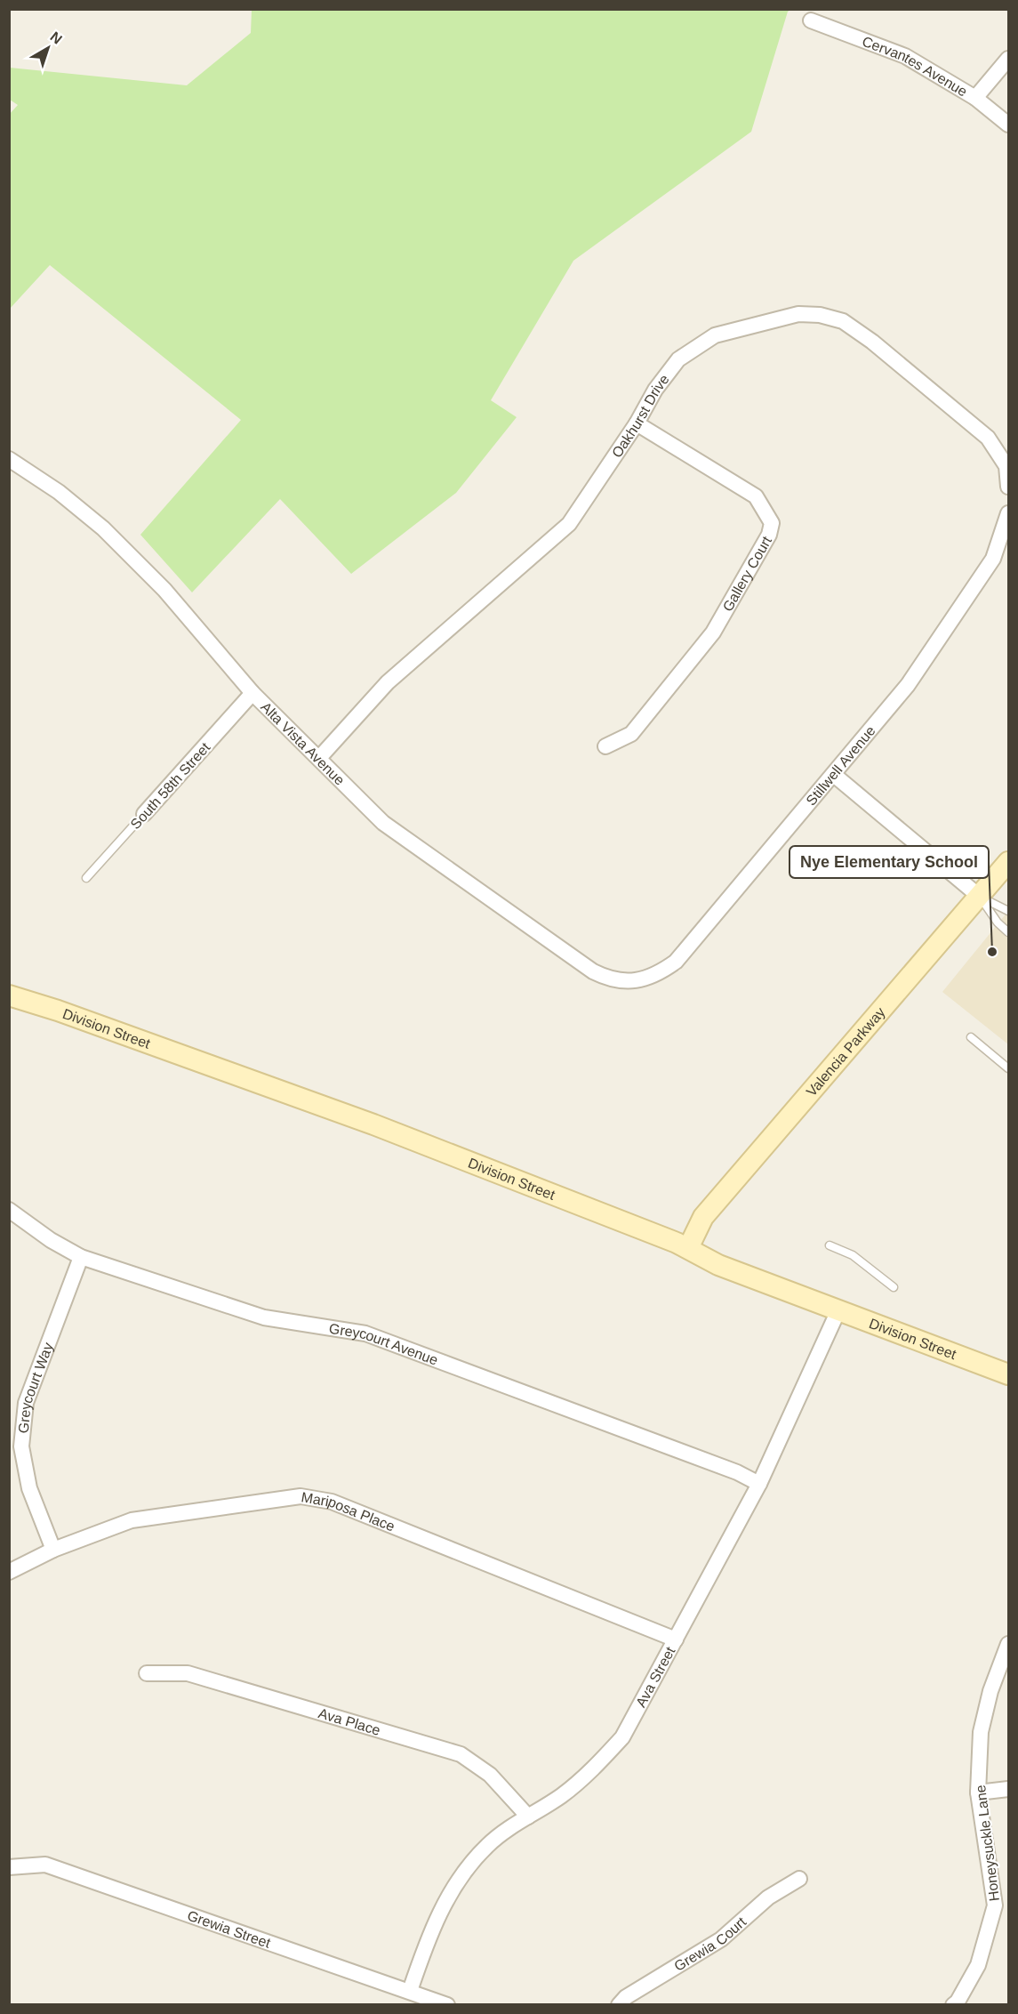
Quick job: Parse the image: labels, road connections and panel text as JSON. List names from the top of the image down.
{
  "streets": {
    "main road": ["Division Street", "Valencia Parkway"],
    "street": [
      "Cervantes Avenue",
      "Oakhurst Drive",
      "Gallery Court",
      "Alta Vista Avenue",
      "Stillwell Avenue",
      "South 58th Street",
      "Greycourt Avenue",
      "Greycourt Way",
      "Mariposa Place",
      "Ava Street",
      "Ava Place",
      "Honeysuckle Lane",
      "Grewia Street",
      "Grewia Court"
    ]
  },
  "crossings": [
    ["Oakhurst Drive", "Gallery Court"],
    ["Oakhurst Drive", "Alta Vista Avenue"],
    ["Alta Vista Avenue", "Stillwell Avenue"],
    ["Alta Vista Avenue", "South 58th Street"],
    ["Division Street", "Valencia Parkway"],
    ["Division Street", "Ava Street"],
    ["Greycourt Avenue", "Greycourt Way"],
    ["Greycourt Avenue", "Ava Street"],
    ["Greycourt Way", "Mariposa Place"],
    ["Mariposa Place", "Ava Street"],
    ["Ava Street", "Ava Place"],
    ["Ava Street", "Grewia Street"]
  ],
  "places": ["Nye Elementary School"],
  "north": "top right"
}
